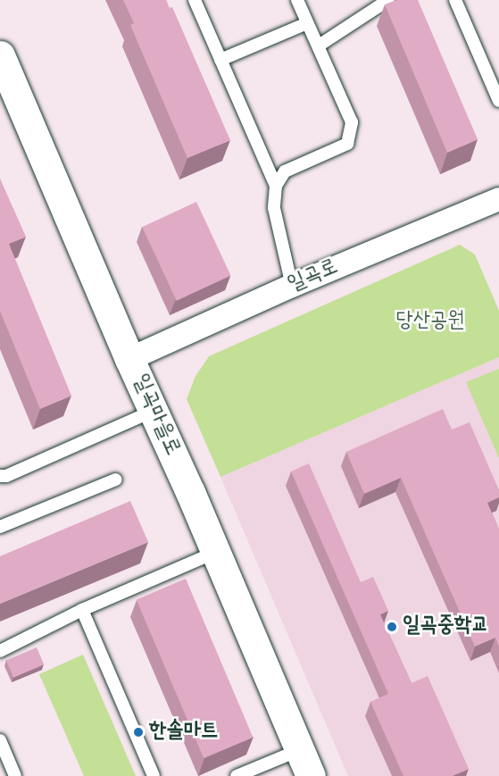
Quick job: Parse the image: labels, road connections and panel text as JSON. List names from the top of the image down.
{
  "streets": {
    "street": ["일곡로", "일곡마을로"]
  },
  "crossings": [
    ["일곡로", "일곡마을로"]
  ],
  "parks": ["당산공원"],
  "places": ["일곡중학교", "한솔마트"]
}
